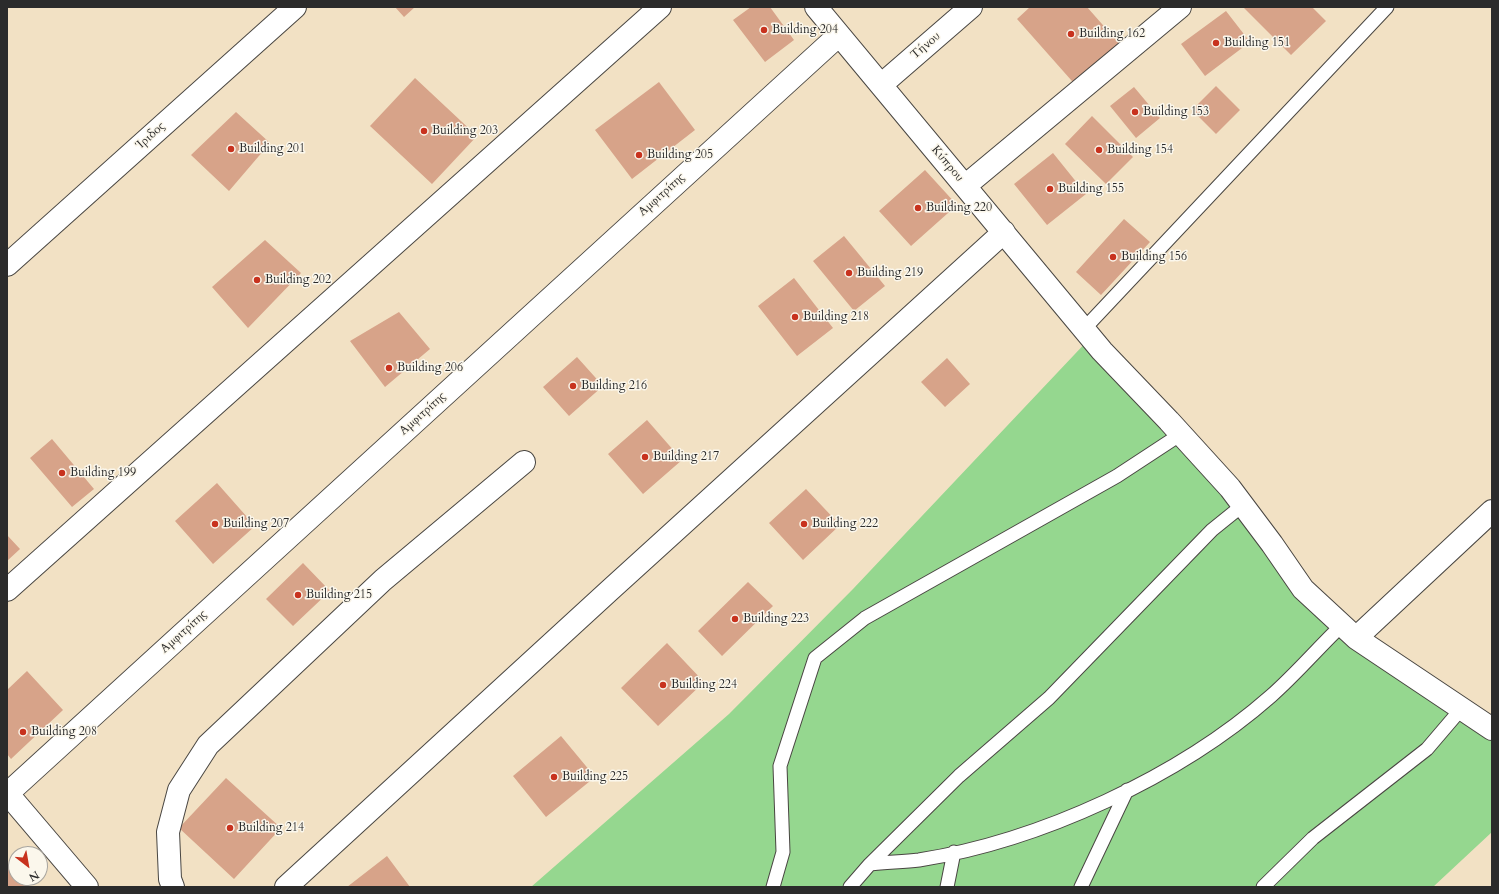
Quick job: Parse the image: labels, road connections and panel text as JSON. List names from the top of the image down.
{
  "streets": {
    "street": [
      "Τήνου",
      "Ίριδος",
      "Κύπρου",
      "Αμφιτρίτης"
    ]
  },
  "crossings": [
    ["Τήνου", "Κύπρου"],
    ["Κύπρου", "Αμφιτρίτης"]
  ],
  "places": [
    "Building 204",
    "Building 162",
    "Building 151",
    "Building 153",
    "Building 203",
    "Building 201",
    "Building 154",
    "Building 205",
    "Building 155",
    "Building 220",
    "Building 156",
    "Building 219",
    "Building 202",
    "Building 218",
    "Building 206",
    "Building 216",
    "Building 217",
    "Building 199",
    "Building 207",
    "Building 222",
    "Building 215",
    "Building 223",
    "Building 224",
    "Building 208",
    "Building 225",
    "Building 214"
  ],
  "north": "bottom right"
}
